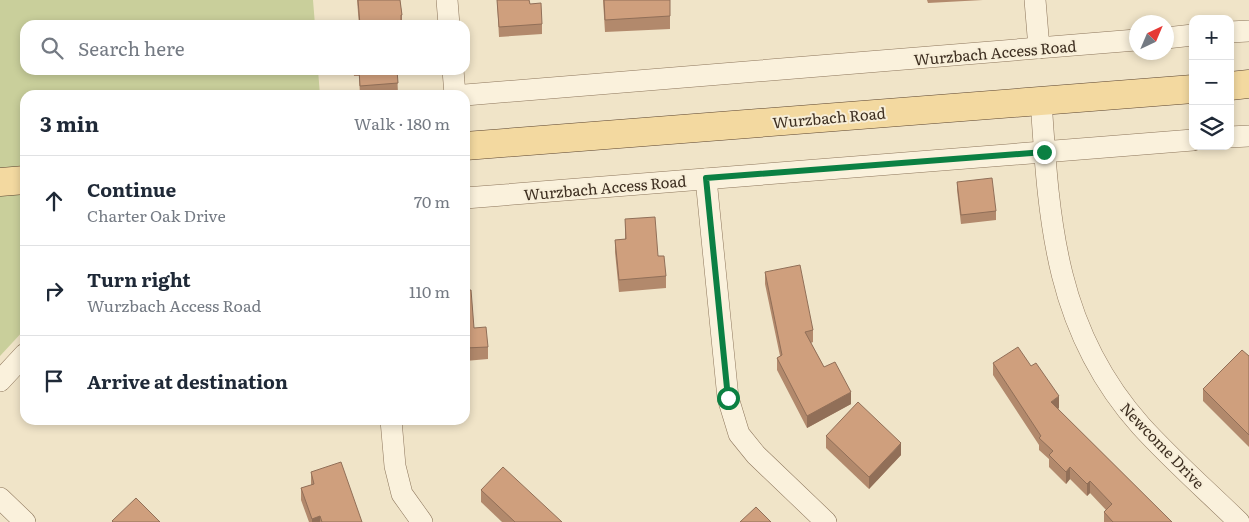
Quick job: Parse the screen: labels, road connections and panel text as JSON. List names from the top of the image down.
{
  "streets": {
    "main road": ["Wurzbach Road"],
    "street": ["Wurzbach Access Road", "Newcome Drive"]
  },
  "crossings": [
    ["Wurzbach Access Road", "Newcome Drive"],
    ["Wurzbach Road", "Newcome Drive"]
  ],
  "north": "top right",
  "page": {
    "map_buttons": ["+", "−"],
    "search": "Search here",
    "heading": ["3 min", "Walk · 180 m"],
    "list": [
      ["Continue", "Charter Oak Drive", "70 m"],
      ["Turn right", "Wurzbach Access Road", "110 m"],
      "Arrive at destination"
    ]
  }
}
